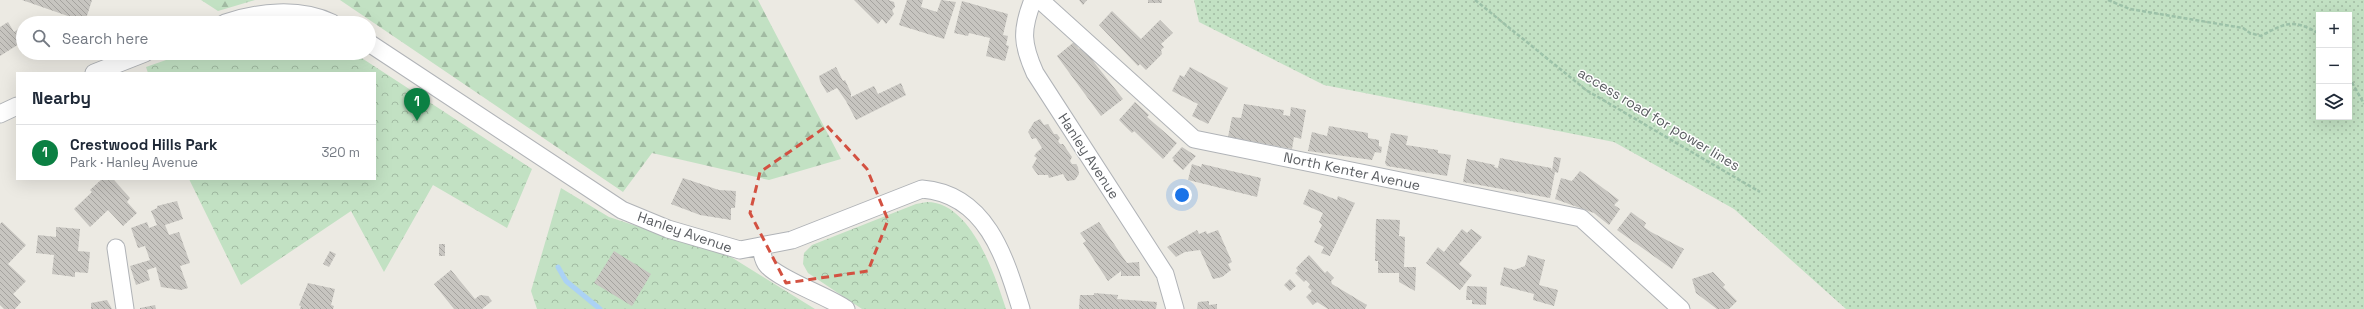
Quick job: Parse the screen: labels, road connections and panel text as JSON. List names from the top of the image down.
{
  "streets": {
    "street": ["Hanley Avenue", "North Kenter Avenue"],
    "path": ["access road for power lines"]
  },
  "page": {
    "map_buttons": ["+", "−"],
    "search": "Search here",
    "heading": "Nearby",
    "pins": "1",
    "list": [
      {
        "mark": "1",
        "name": "Crestwood Hills Park",
        "note": "Park · Hanley Avenue",
        "value": "320 m"
      }
    ]
  }
}
